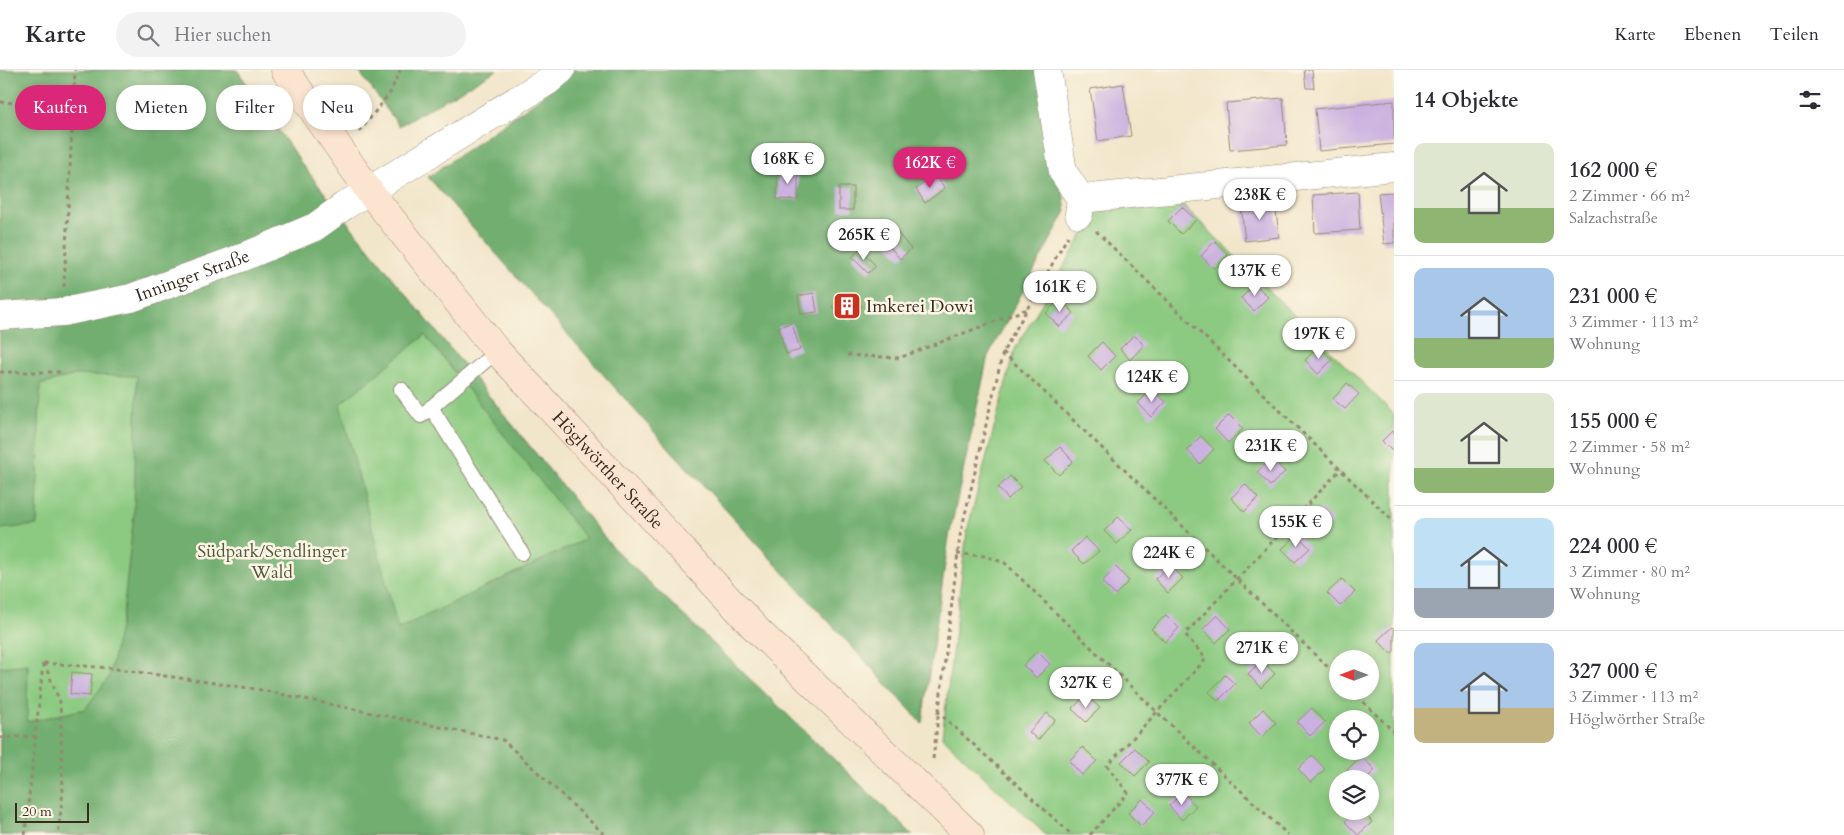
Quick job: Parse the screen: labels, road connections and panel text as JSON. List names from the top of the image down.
{
  "streets": {
    "street": ["Inninger Straße", "Höglwörther Straße"]
  },
  "crossings": [
    ["Inninger Straße", "Höglwörther Straße"]
  ],
  "parks": ["Südpark/Sendlinger Wald"],
  "places": {
    "building": ["Imkerei Dowi"]
  },
  "scale_bar": "20 m",
  "north": "left",
  "page": {
    "header": "Karte",
    "search": "Hier suchen",
    "nav": ["Karte", "Ebenen", "Teilen"],
    "heading": "14 Objekte",
    "chip": [
      "Kaufen",
      "Mieten",
      "Filter",
      "Neu"
    ],
    "list": [
      {
        "name": "162 000 €",
        "note": "2 Zimmer · 66 m² · Salzachstraße"
      },
      {
        "name": "231 000 €",
        "note": "3 Zimmer · 113 m² · Wohnung"
      },
      {
        "name": "155 000 €",
        "note": "2 Zimmer · 58 m² · Wohnung"
      },
      {
        "name": "224 000 €",
        "note": "3 Zimmer · 80 m² · Wohnung"
      },
      {
        "name": "327 000 €",
        "note": "3 Zimmer · 113 m² · Höglwörther Straße"
      }
    ],
    "price": [
      "168K €",
      "162K €",
      "238K €",
      "265K €",
      "137K €",
      "161K €",
      "197K €",
      "124K €",
      "231K €",
      "155K €",
      "224K €",
      "271K €",
      "327K €",
      "377K €"
    ],
    "scale": "20 m"
  }
}
